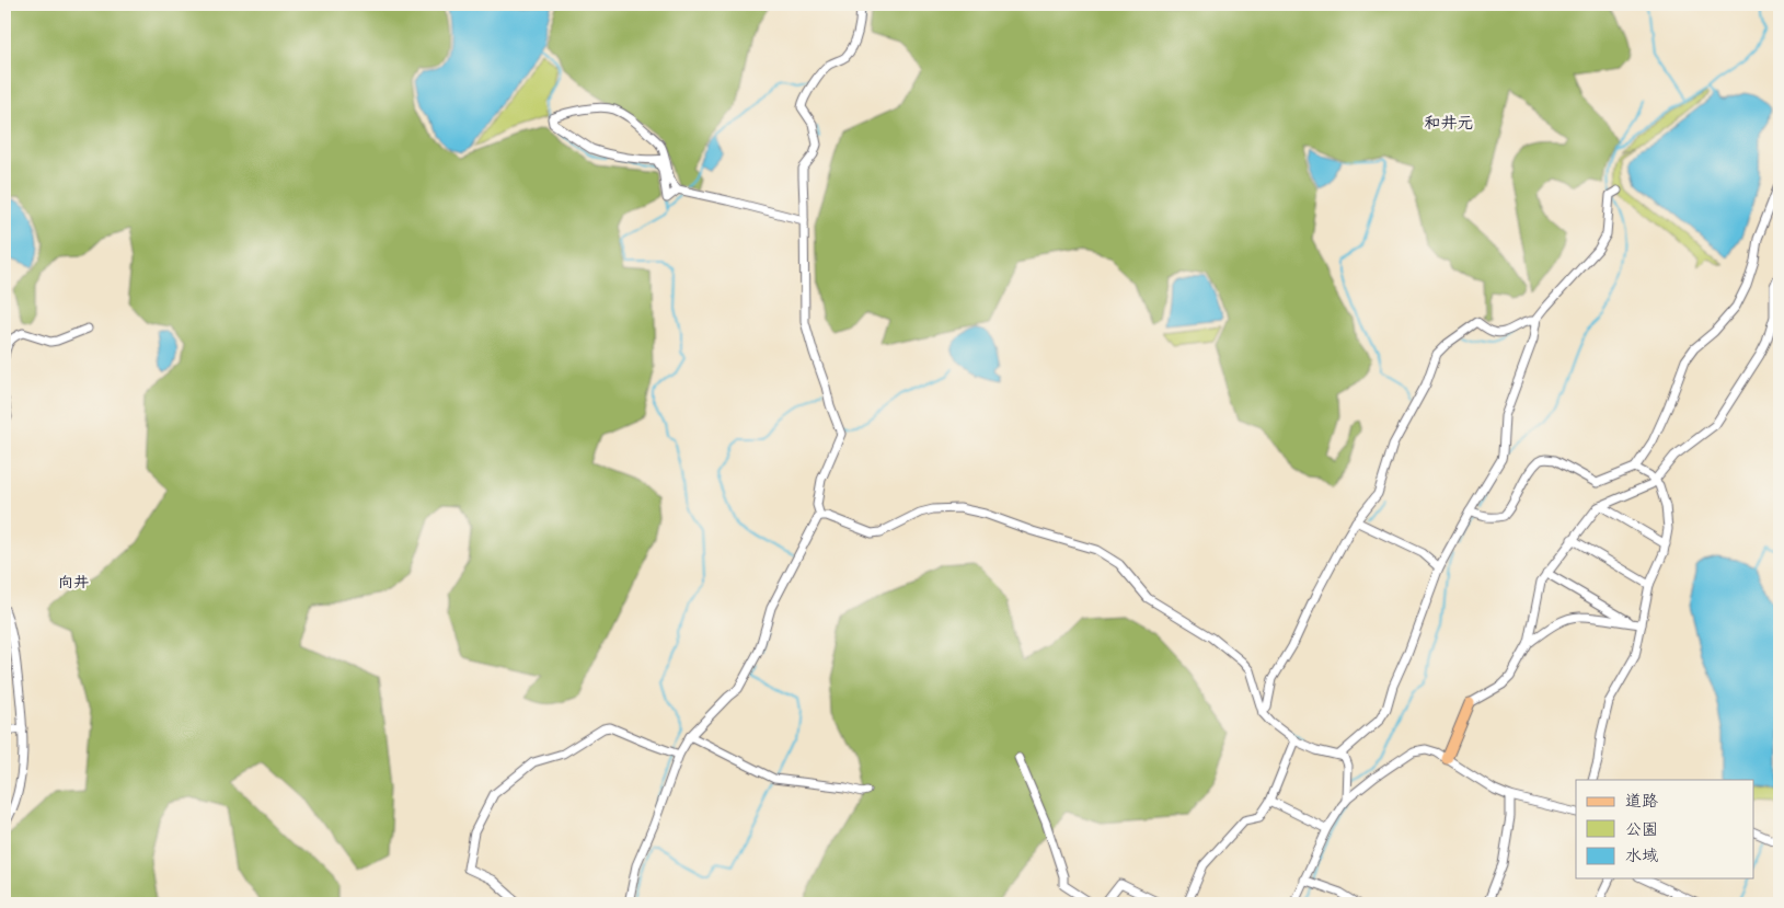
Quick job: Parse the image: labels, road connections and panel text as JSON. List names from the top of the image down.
{
  "districts": ["和井元", "向井"],
  "legend": ["道路", "公園", "水域"]
}
